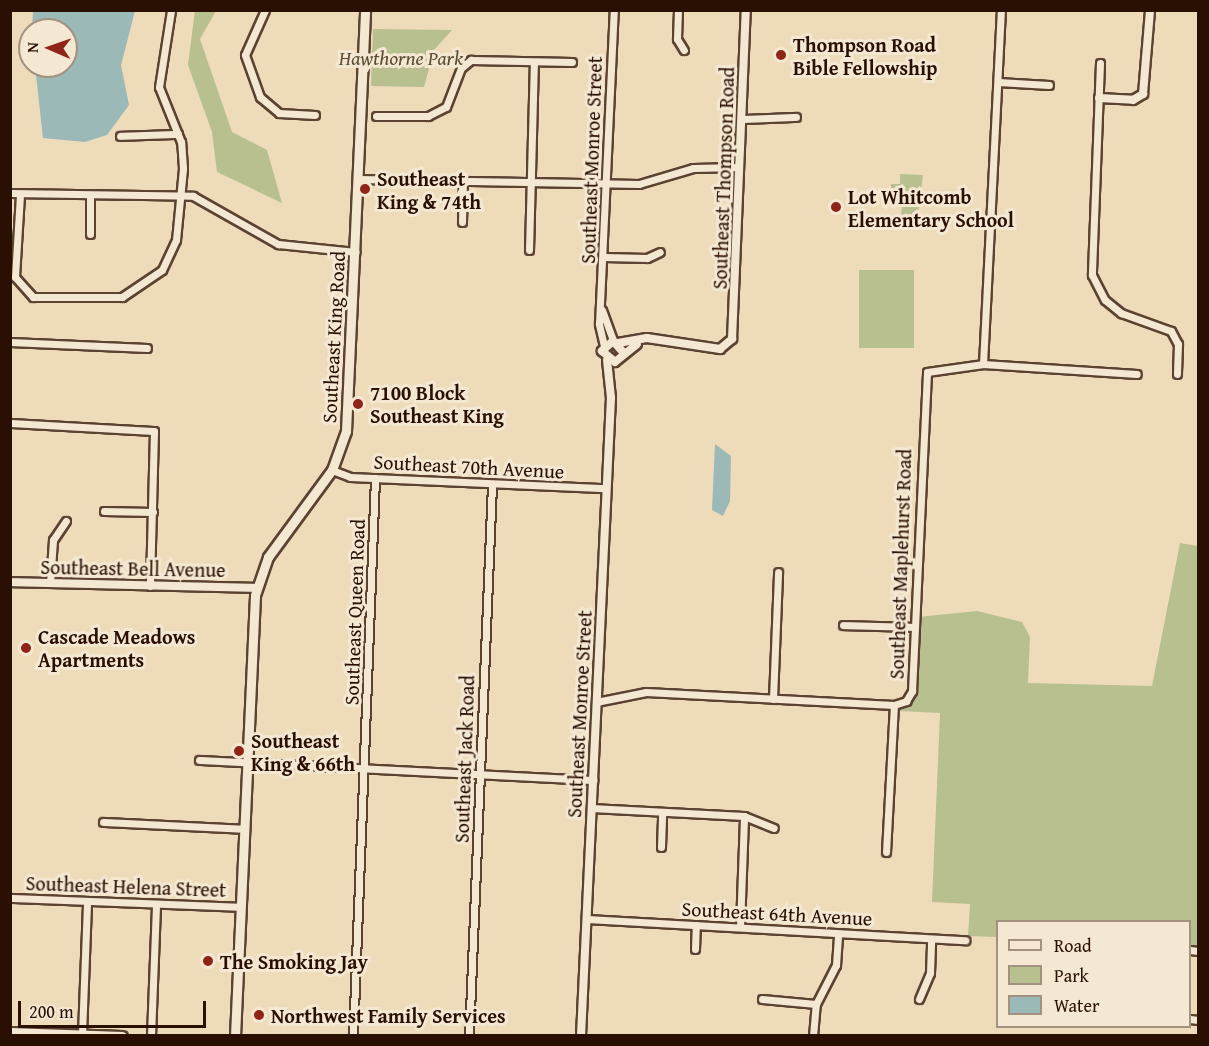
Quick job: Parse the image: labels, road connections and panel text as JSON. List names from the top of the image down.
{
  "streets": {
    "main road": ["Southeast King Road"],
    "street": [
      "Southeast Monroe Street",
      "Southeast Thompson Road",
      "Southeast 70th Avenue",
      "Southeast Maplehurst Road",
      "Southeast Bell Avenue",
      "Southeast Queen Road",
      "Southeast Jack Road",
      "Southeast Helena Street",
      "Southeast 64th Avenue"
    ]
  },
  "crossings": [
    ["Southeast Monroe Street", "Southeast 70th Avenue"],
    ["Southeast Monroe Street", "Southeast Maplehurst Road"],
    ["Southeast Monroe Street", "Southeast 64th Avenue"],
    ["Southeast King Road", "Southeast 70th Avenue"],
    ["Southeast King Road", "Southeast Bell Avenue"],
    ["Southeast King Road", "Southeast Helena Street"],
    ["Southeast 70th Avenue", "Southeast Queen Road"],
    ["Southeast 70th Avenue", "Southeast Jack Road"]
  ],
  "parks": ["Hawthorne Park"],
  "places": [
    "Thompson Road Bible Fellowship",
    "Southeast King & 74th",
    "Lot Whitcomb Elementary School",
    "7100 Block Southeast King",
    "Cascade Meadows Apartments",
    "Southeast King & 66th",
    "The Smoking Jay",
    "Northwest Family Services"
  ],
  "legend": ["Road", "Park", "Water"],
  "scale_bar": "200 m",
  "north": "left"
}
